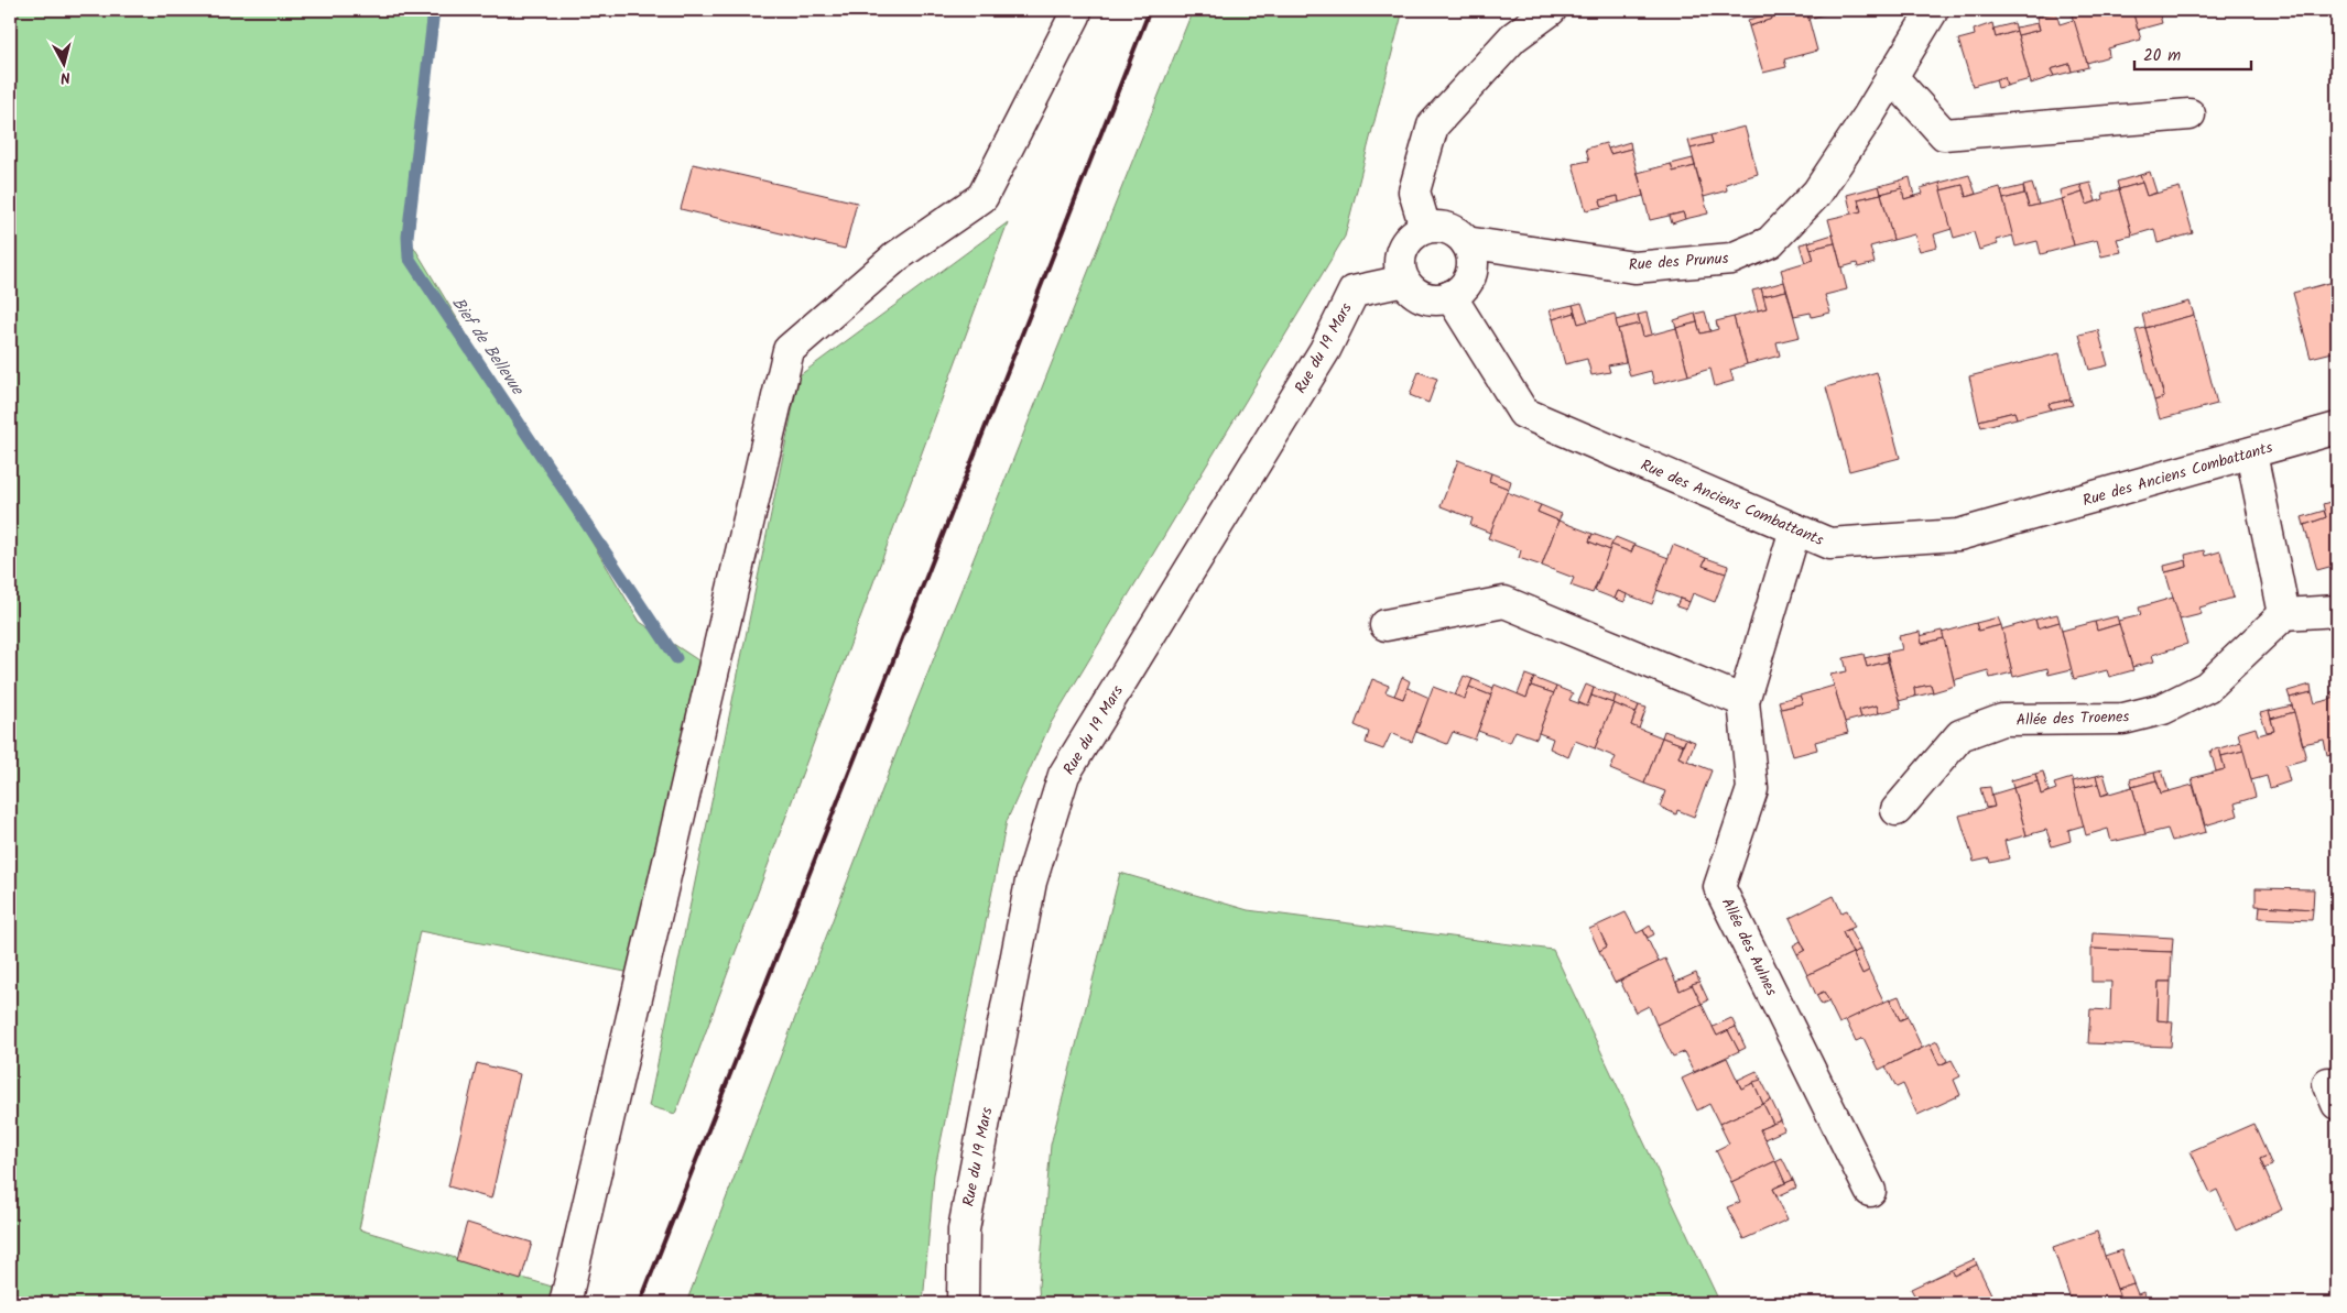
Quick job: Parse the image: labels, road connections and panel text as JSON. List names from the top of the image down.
{
  "streets": {
    "street": [
      "Rue des Prunus",
      "Rue du 19 Mars",
      "Rue des Anciens Combattants",
      "Allée des Troenes",
      "Allée des Aulnes"
    ]
  },
  "crossings": [
    ["Rue des Prunus", "Rue du 19 Mars"],
    ["Rue des Prunus", "Rue des Anciens Combattants"],
    ["Rue du 19 Mars", "Rue des Anciens Combattants"],
    ["Rue des Anciens Combattants", "Allée des Aulnes"]
  ],
  "water": ["Bief de Bellevue"],
  "scale_bar": "20 m",
  "north": "bottom"
}
